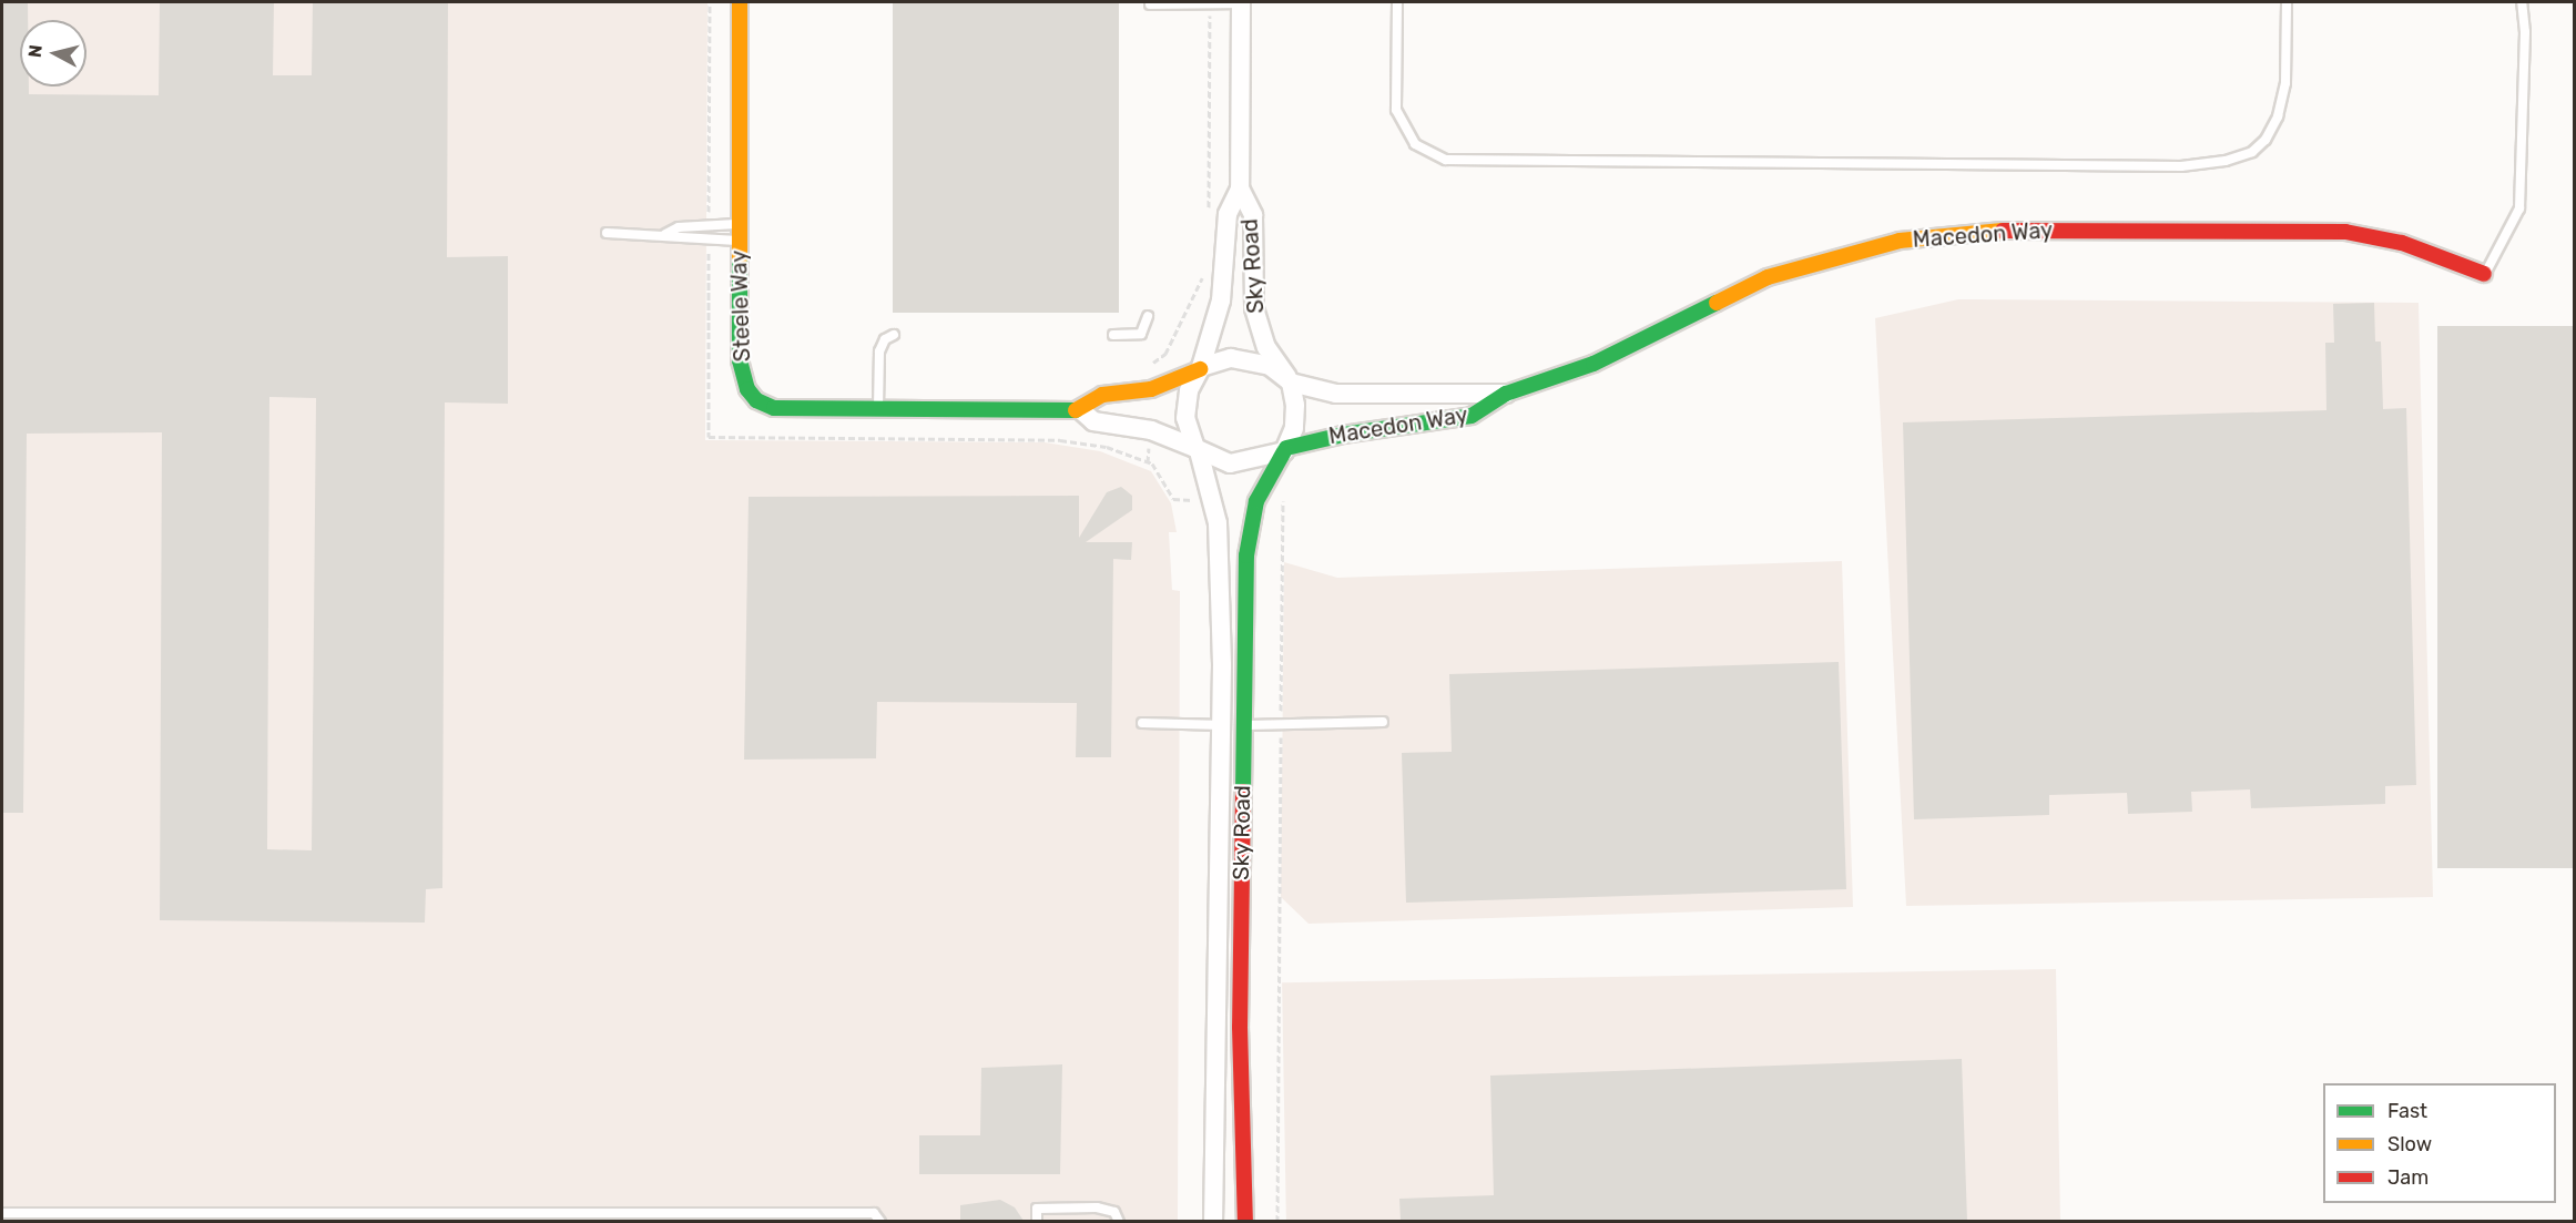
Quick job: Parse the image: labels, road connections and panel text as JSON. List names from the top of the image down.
{
  "streets": {
    "street": ["Macedon Way", "Sky Road", "Steele Way"]
  },
  "crossings": [
    ["Macedon Way", "Sky Road"],
    ["Macedon Way", "Steele Way"],
    ["Sky Road", "Steele Way"]
  ],
  "legend": ["Fast", "Slow", "Jam"],
  "north": "left"
}
